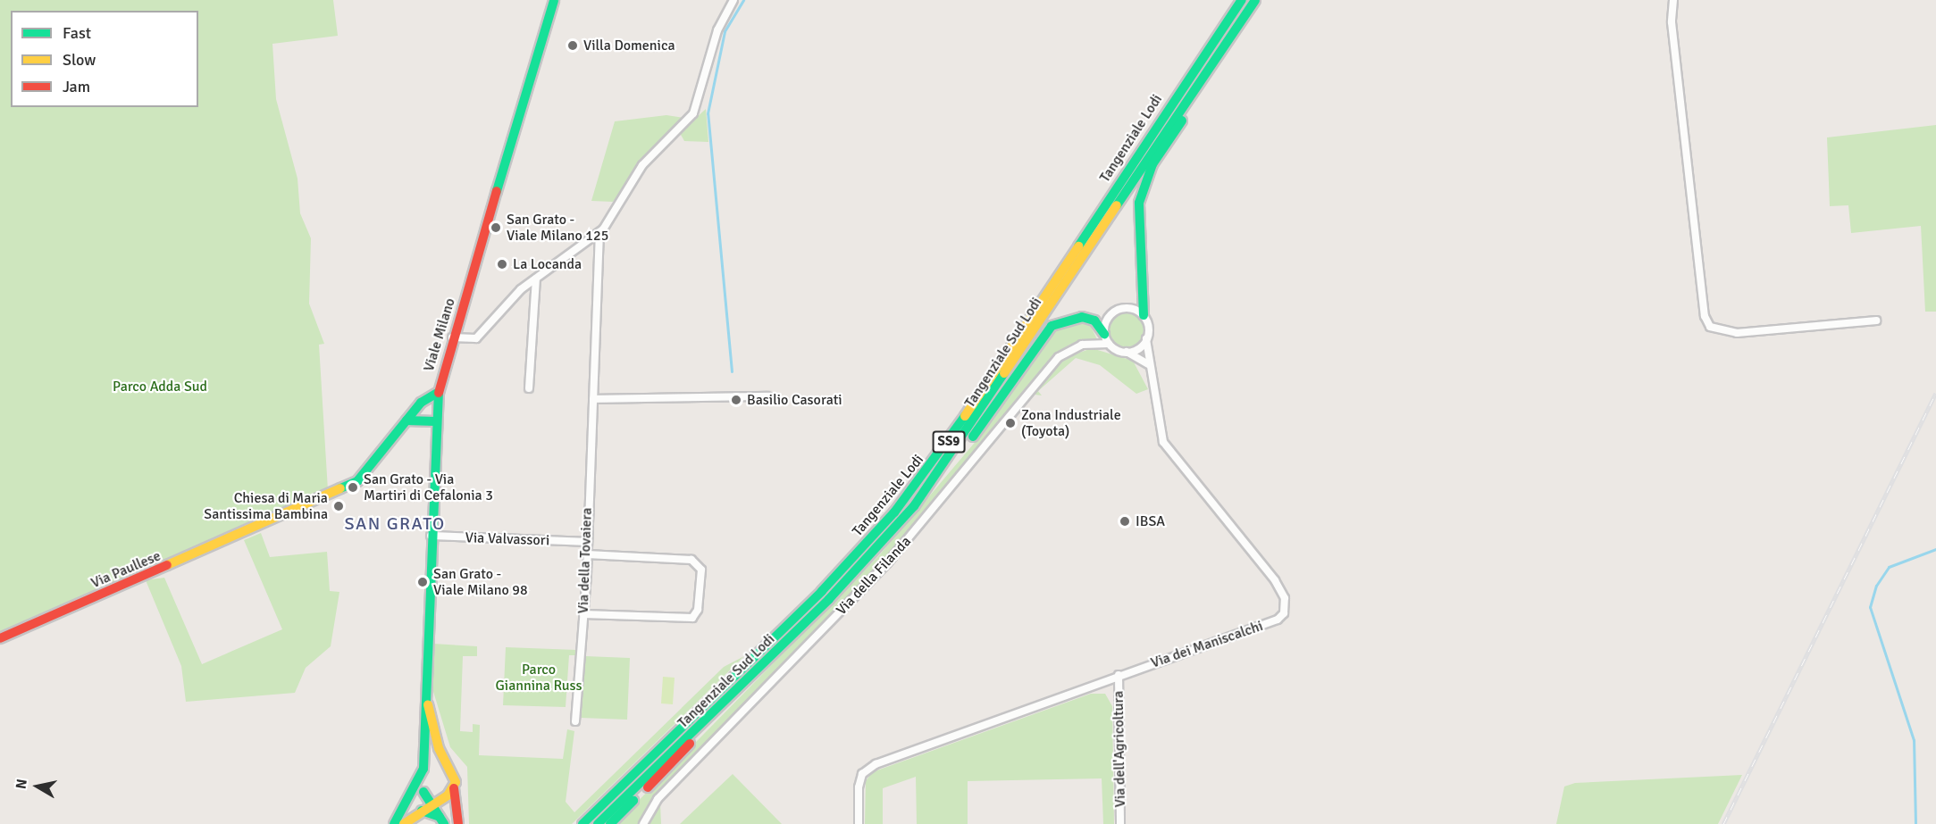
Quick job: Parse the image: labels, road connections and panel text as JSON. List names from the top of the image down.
{
  "streets": {
    "main road": [
      "Tangenziale Lodi",
      "Viale Milano",
      "Tangenziale Sud Lodi",
      "SS9",
      "Via Paullese"
    ],
    "street": [
      "Via Valvassori",
      "Via della Tovaiera",
      "Via della Filanda",
      "Via dei Maniscalchi",
      "Via dell'Agricoltura"
    ]
  },
  "crossings": [
    ["Viale Milano", "Via Valvassori"],
    ["Viale Milano", "Via Paullese"],
    ["Via Valvassori", "Via della Tovaiera"],
    ["Via dei Maniscalchi", "Via dell'Agricoltura"]
  ],
  "districts": ["SAN GRATO"],
  "parks": ["Parco Adda Sud", "Parco Giannina Russ"],
  "places": [
    "Villa Domenica",
    "San Grato - Viale Milano 125",
    "La Locanda",
    "Basilio Casorati",
    "Zona Industriale (Toyota)",
    "San Grato - Via Martiri di Cefalonia 3",
    "Chiesa di Maria Santissima Bambina",
    "IBSA",
    "San Grato - Viale Milano 98"
  ],
  "legend": ["Fast", "Slow", "Jam"],
  "north": "left"
}
